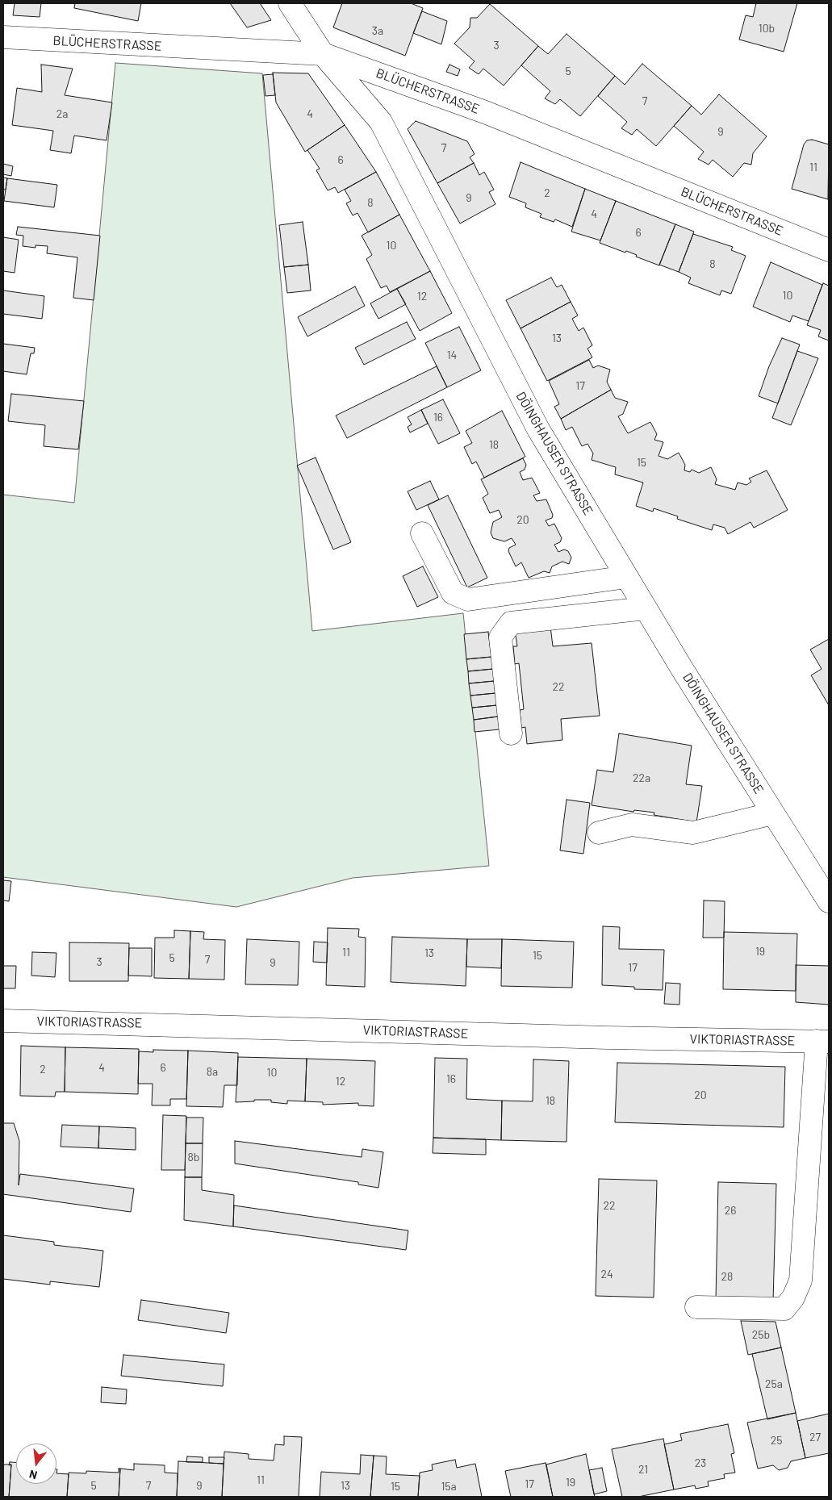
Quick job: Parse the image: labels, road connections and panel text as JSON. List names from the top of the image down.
{
  "streets": {
    "street": ["BLÜCHERSTRASSE", "DÖINGHAUSER STRASSE", "VIKTORIASTRASSE"]
  },
  "crossings": [
    ["BLÜCHERSTRASSE", "DÖINGHAUSER STRASSE"]
  ],
  "house_numbers": [
    "10b",
    "3a",
    "3",
    "5",
    "7",
    "2a",
    "4",
    "9",
    "7",
    "6",
    "11",
    "2",
    "9",
    "8",
    "4",
    "6",
    "10",
    "8",
    "10",
    "12",
    "13",
    "14",
    "17",
    "16",
    "18",
    "15",
    "20",
    "22",
    "22a",
    "19",
    "11",
    "13",
    "15",
    "5",
    "7",
    "3",
    "9",
    "17",
    "4",
    "6",
    "2",
    "8a",
    "10",
    "16",
    "12",
    "20",
    "18",
    "8b",
    "22",
    "26",
    "24",
    "28",
    "25b",
    "25a",
    "27",
    "25",
    "23",
    "21",
    "11",
    "19",
    "17",
    "5",
    "7",
    "9",
    "13",
    "15",
    "15a"
  ],
  "north": "bottom"
}
